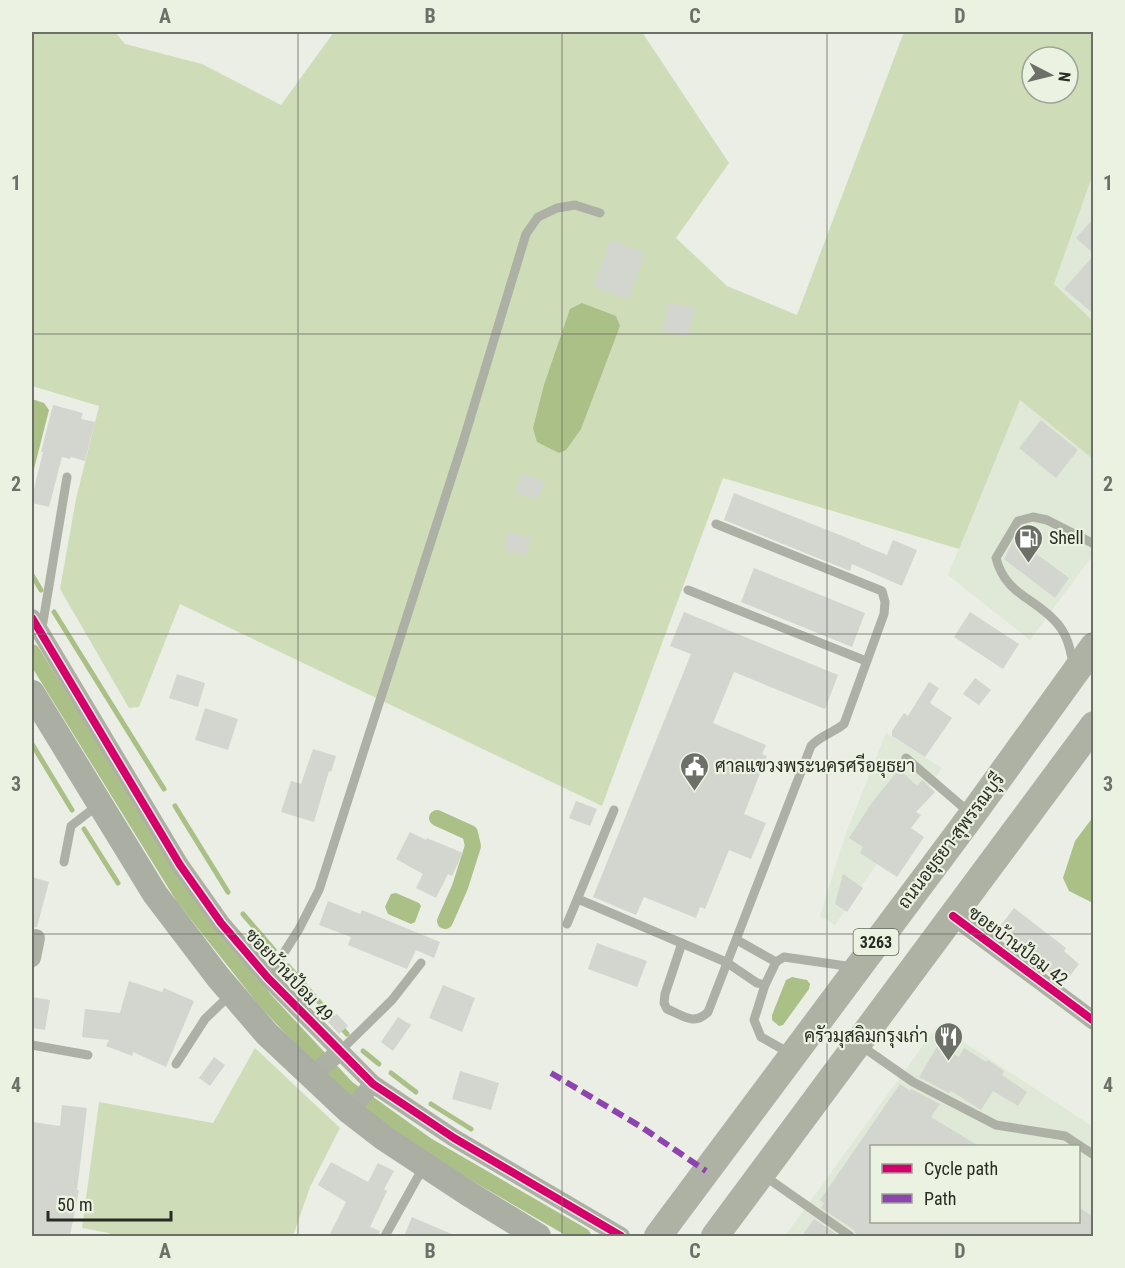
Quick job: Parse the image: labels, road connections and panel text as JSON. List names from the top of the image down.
{
  "streets": {
    "main road": ["ถนนอยุธยา-สุพรรณบุรี", "3263"],
    "street": ["ซอยบ้านป้อม 42", "ซอยบ้านป้อม 49"]
  },
  "crossings": [
    ["3263", "ซอยบ้านป้อม 42"]
  ],
  "places": {
    "fuel station": ["Shell"],
    "public building": ["ศาลแขวงพระนครศรีอยุธยา"],
    "restaurant": ["ครัวมุสลิมกรุงเก่า"]
  },
  "legend": ["Cycle path", "Path"],
  "scale_bar": "50 m",
  "north": "right",
  "grid": {
    "columns": [
      "A",
      "B",
      "C",
      "D"
    ],
    "rows": [
      "1",
      "2",
      "3",
      "4"
    ]
  }
}
